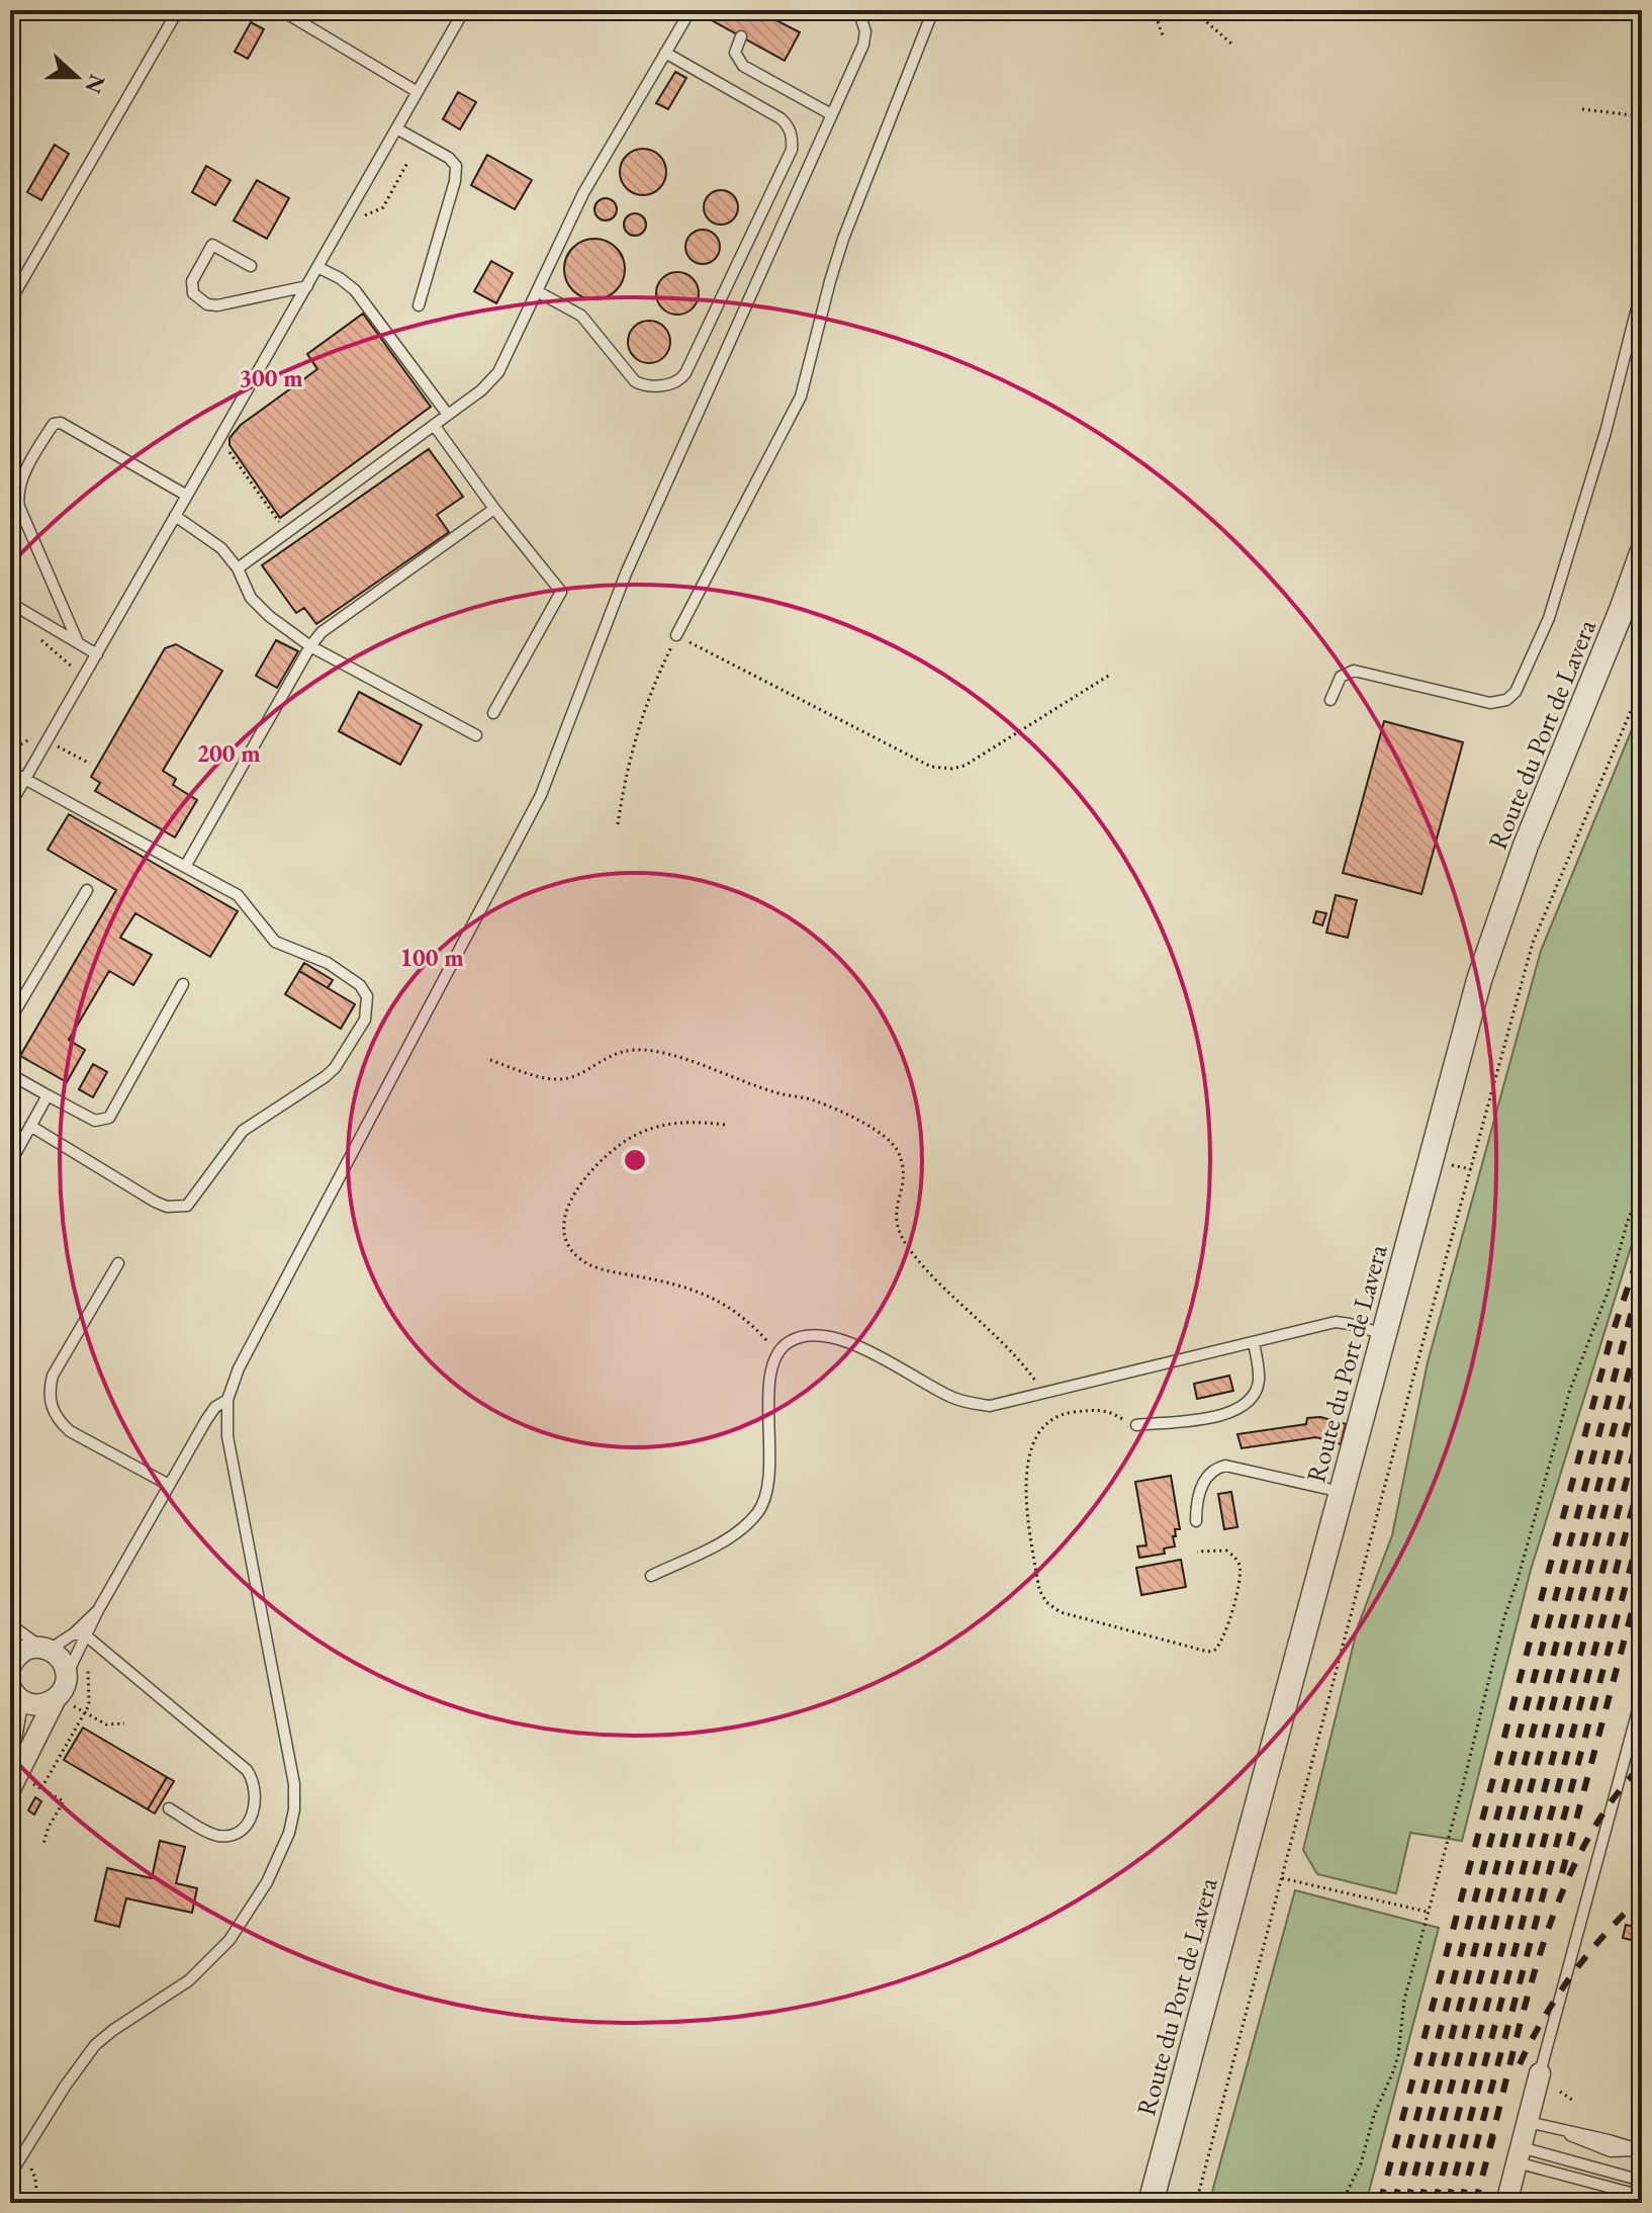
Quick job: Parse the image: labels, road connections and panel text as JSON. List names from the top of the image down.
{
  "streets": {
    "street": ["Route du Port de Lavera"]
  },
  "north": "right",
  "rings": ["300 m", "200 m", "100 m"]
}
